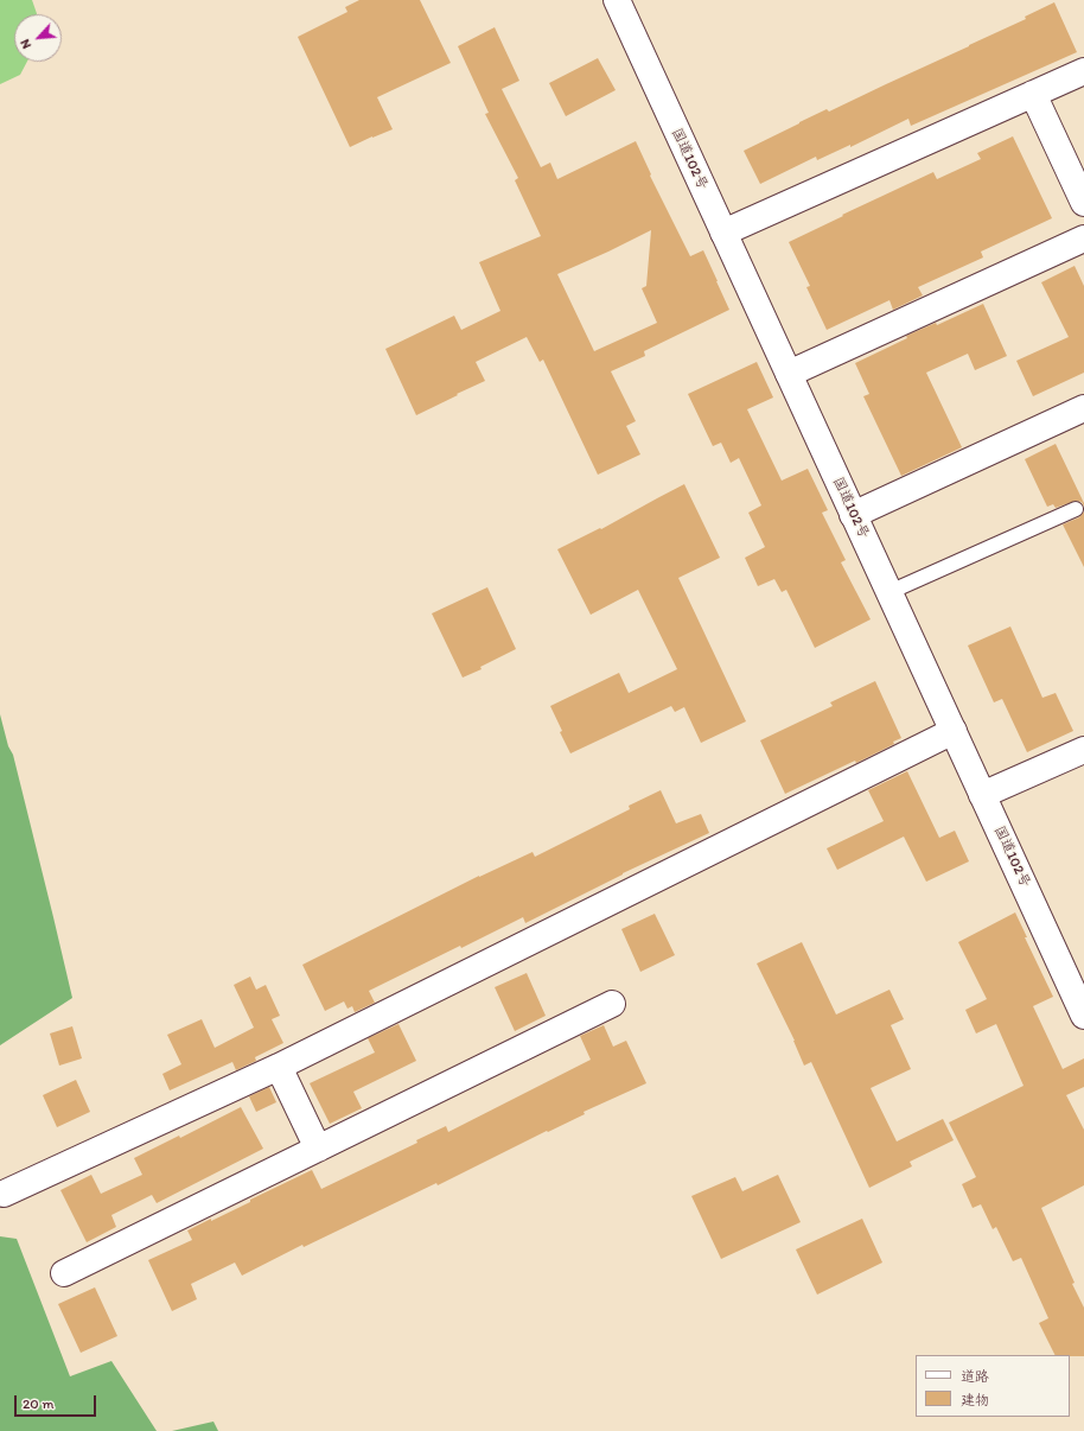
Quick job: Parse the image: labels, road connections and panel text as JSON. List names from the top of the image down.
{
  "streets": {
    "main road": ["国道102号"]
  },
  "legend": ["道路", "建物"],
  "scale_bar": "20 m",
  "north": "bottom left"
}
